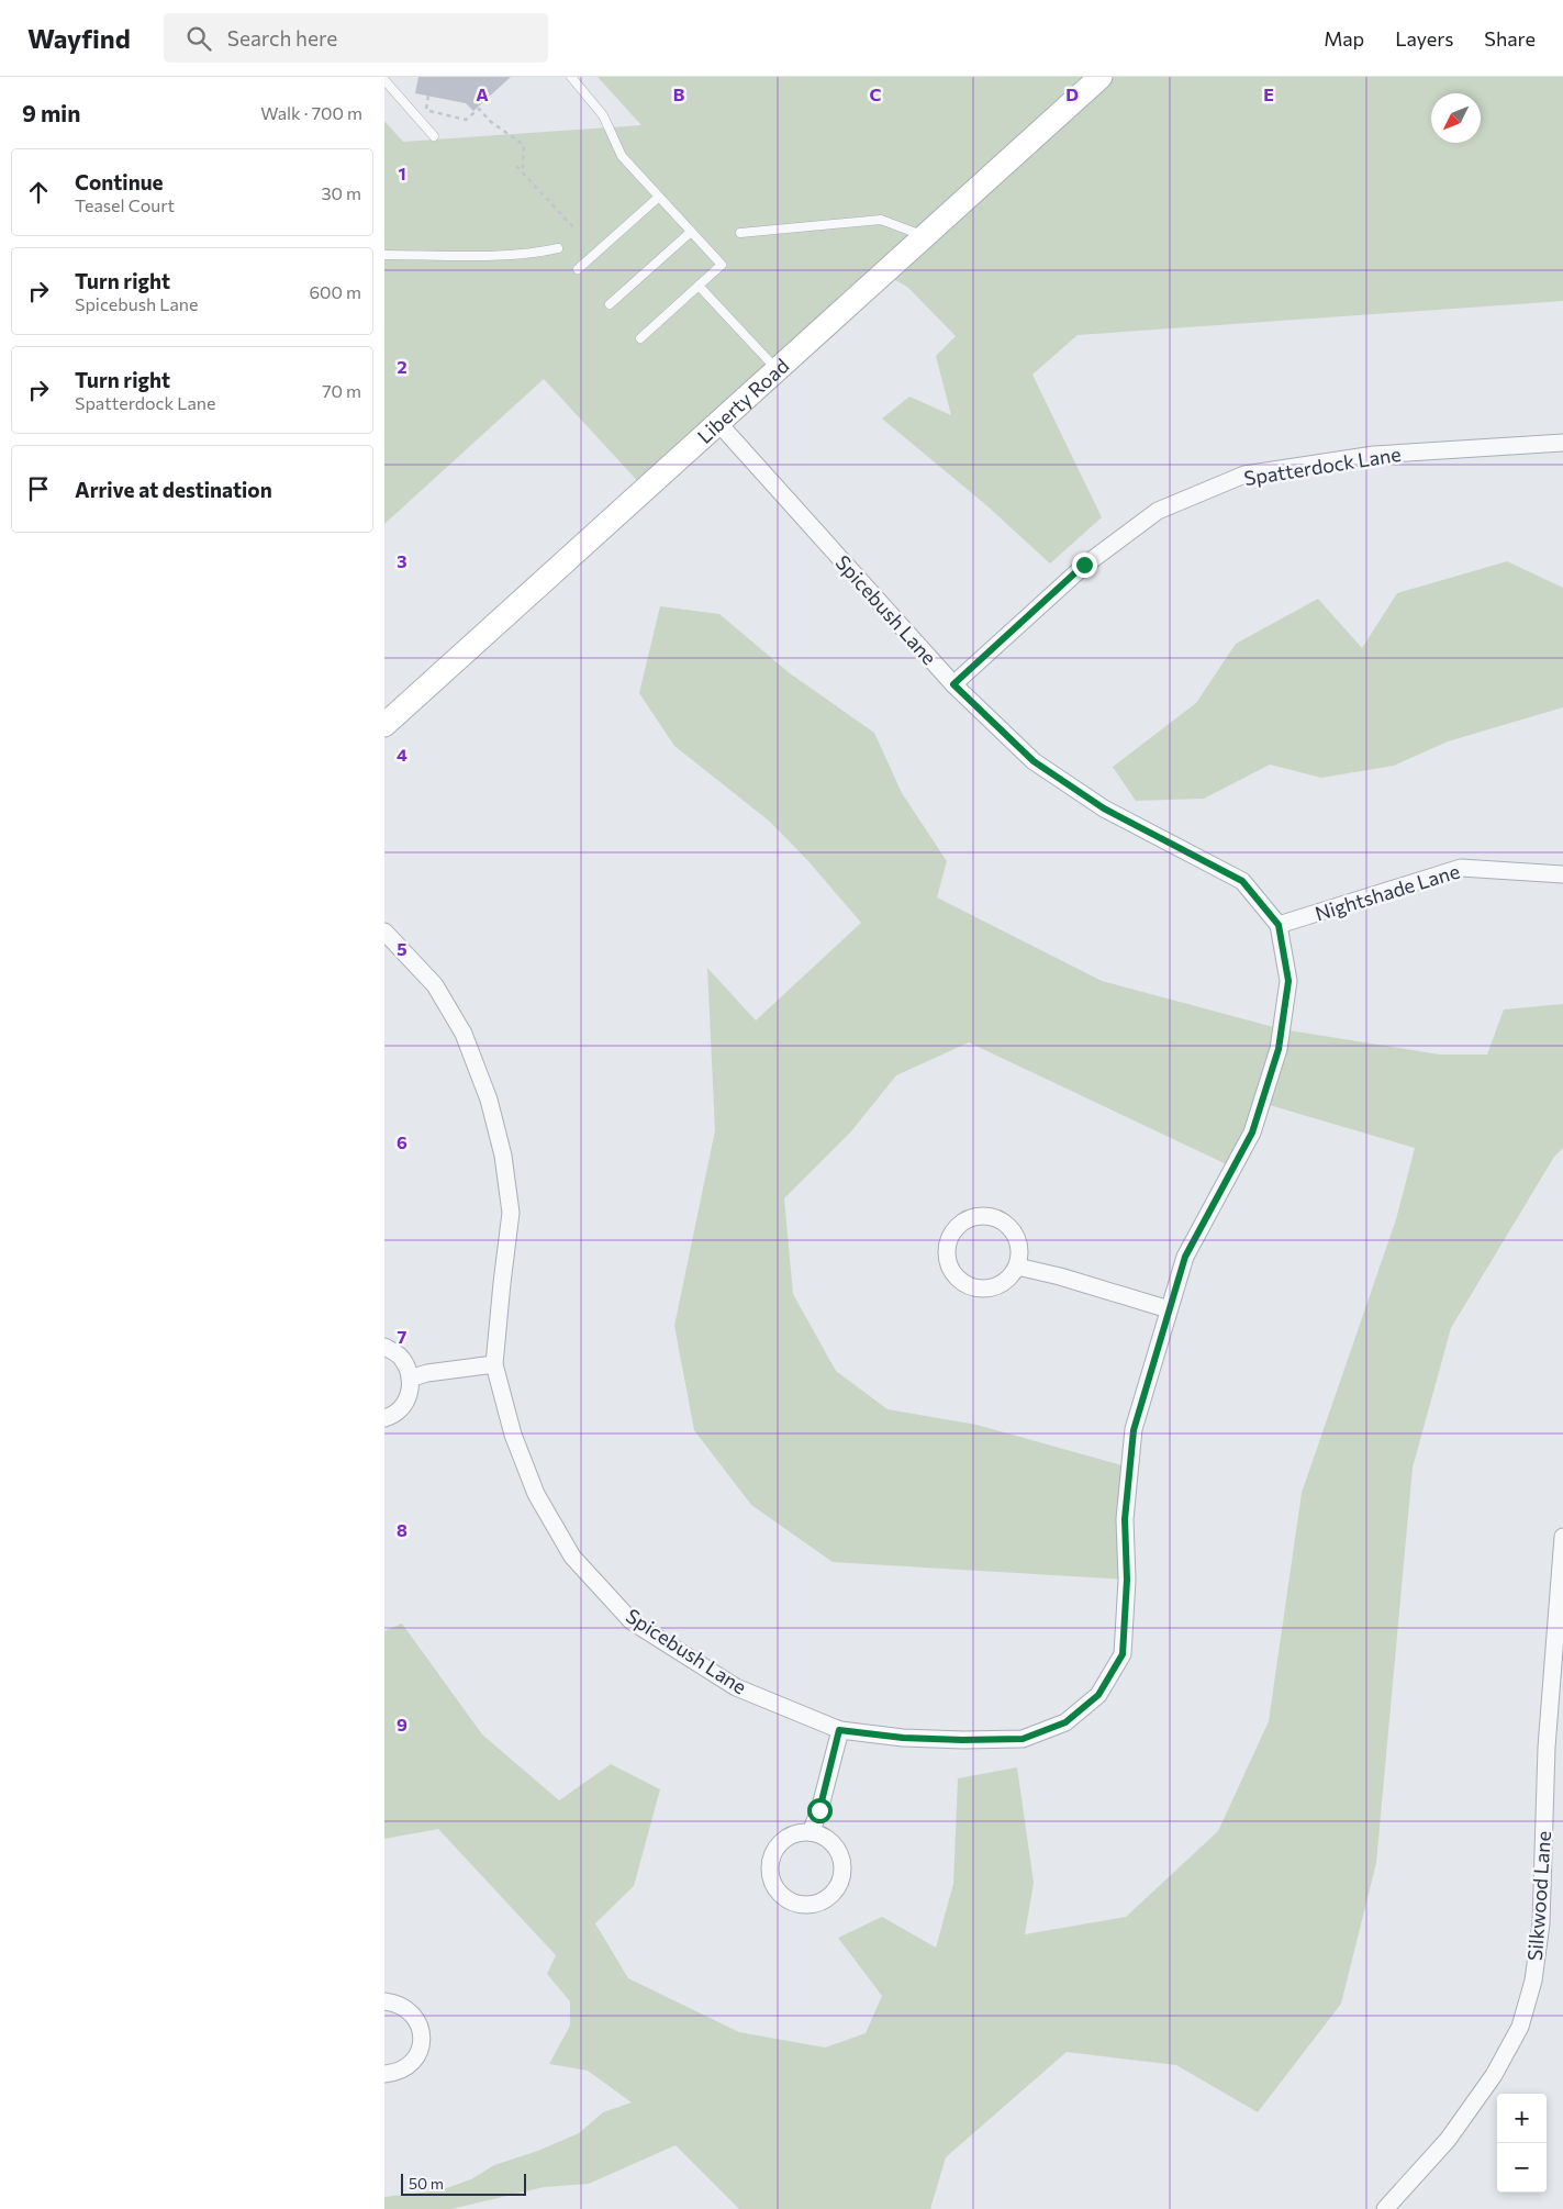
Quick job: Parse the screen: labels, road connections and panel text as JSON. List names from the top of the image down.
{
  "streets": {
    "street": [
      "Liberty Road",
      "Spatterdock Lane",
      "Spicebush Lane",
      "Nightshade Lane",
      "Silkwood Lane"
    ]
  },
  "crossings": [
    ["Liberty Road", "Spicebush Lane"],
    ["Spatterdock Lane", "Spicebush Lane"],
    ["Spicebush Lane", "Nightshade Lane"]
  ],
  "scale_bar": "50 m",
  "north": "bottom left",
  "page": {
    "header": "Wayfind",
    "search": "Search here",
    "nav": ["Map", "Layers", "Share"],
    "heading": ["9 min", "Walk · 700 m"],
    "list": [
      ["Continue", "Teasel Court", "30 m"],
      ["Turn right", "Spicebush Lane", "600 m"],
      ["Turn right", "Spatterdock Lane", "70 m"],
      "Arrive at destination"
    ],
    "map_buttons": ["+", "−"],
    "scale": "50 m"
  },
  "grid": {
    "columns": [
      "A",
      "B",
      "C",
      "D",
      "E"
    ],
    "rows": [
      "1",
      "2",
      "3",
      "4",
      "5",
      "6",
      "7",
      "8",
      "9"
    ]
  }
}
